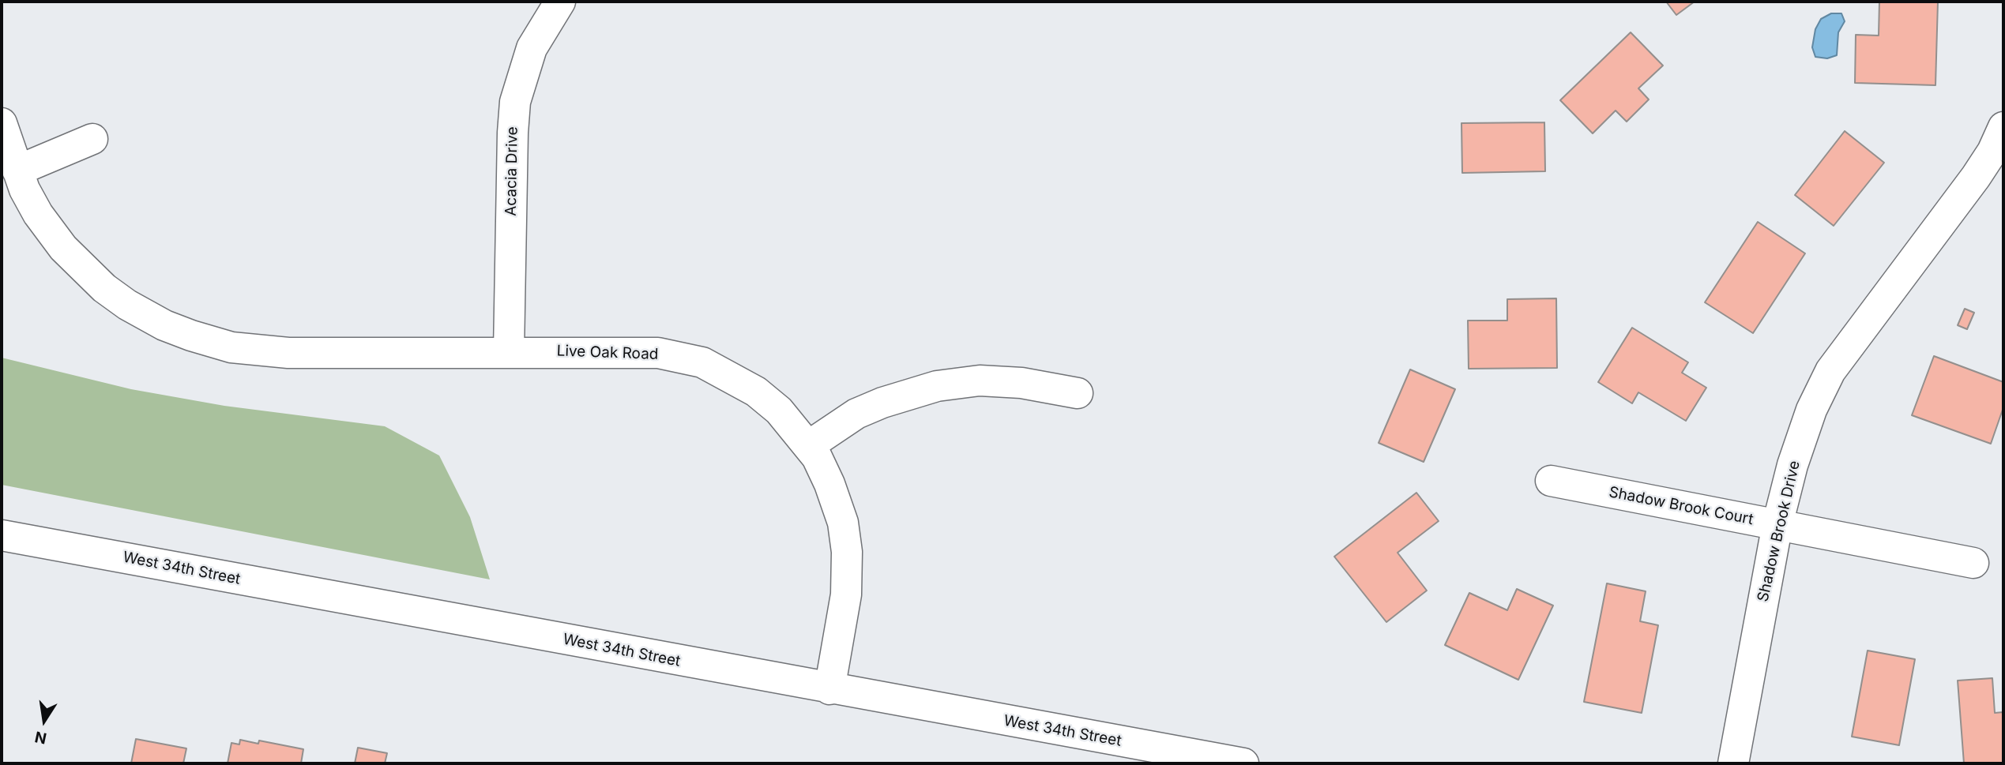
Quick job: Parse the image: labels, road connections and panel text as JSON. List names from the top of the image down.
{
  "streets": {
    "street": [
      "Acacia Drive",
      "Live Oak Road",
      "Shadow Brook Court",
      "Shadow Brook Drive",
      "West 34th Street"
    ]
  },
  "crossings": [
    ["Acacia Drive", "Live Oak Road"],
    ["Live Oak Road", "West 34th Street"],
    ["Shadow Brook Court", "Shadow Brook Drive"]
  ],
  "north": "bottom"
}
